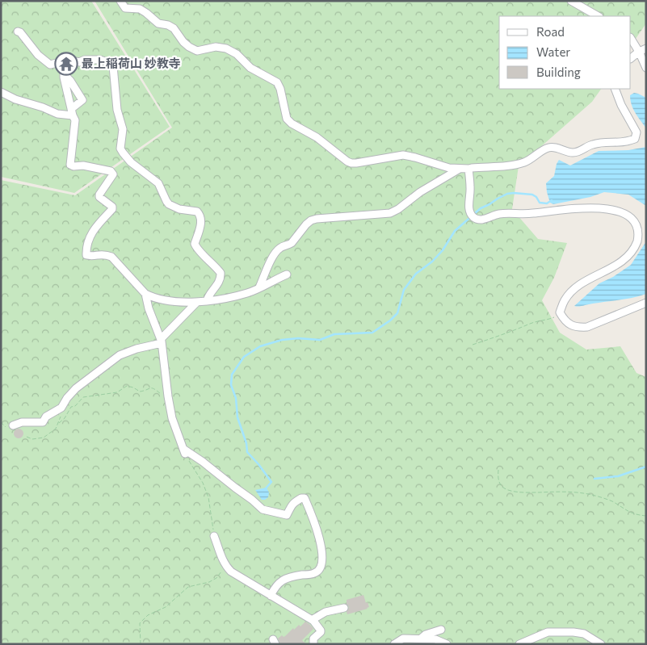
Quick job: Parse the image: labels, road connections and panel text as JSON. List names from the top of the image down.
{
  "places": {
    "temple": ["最上稲荷山 妙教寺"]
  },
  "legend": ["Road", "Water", "Building"]
}
